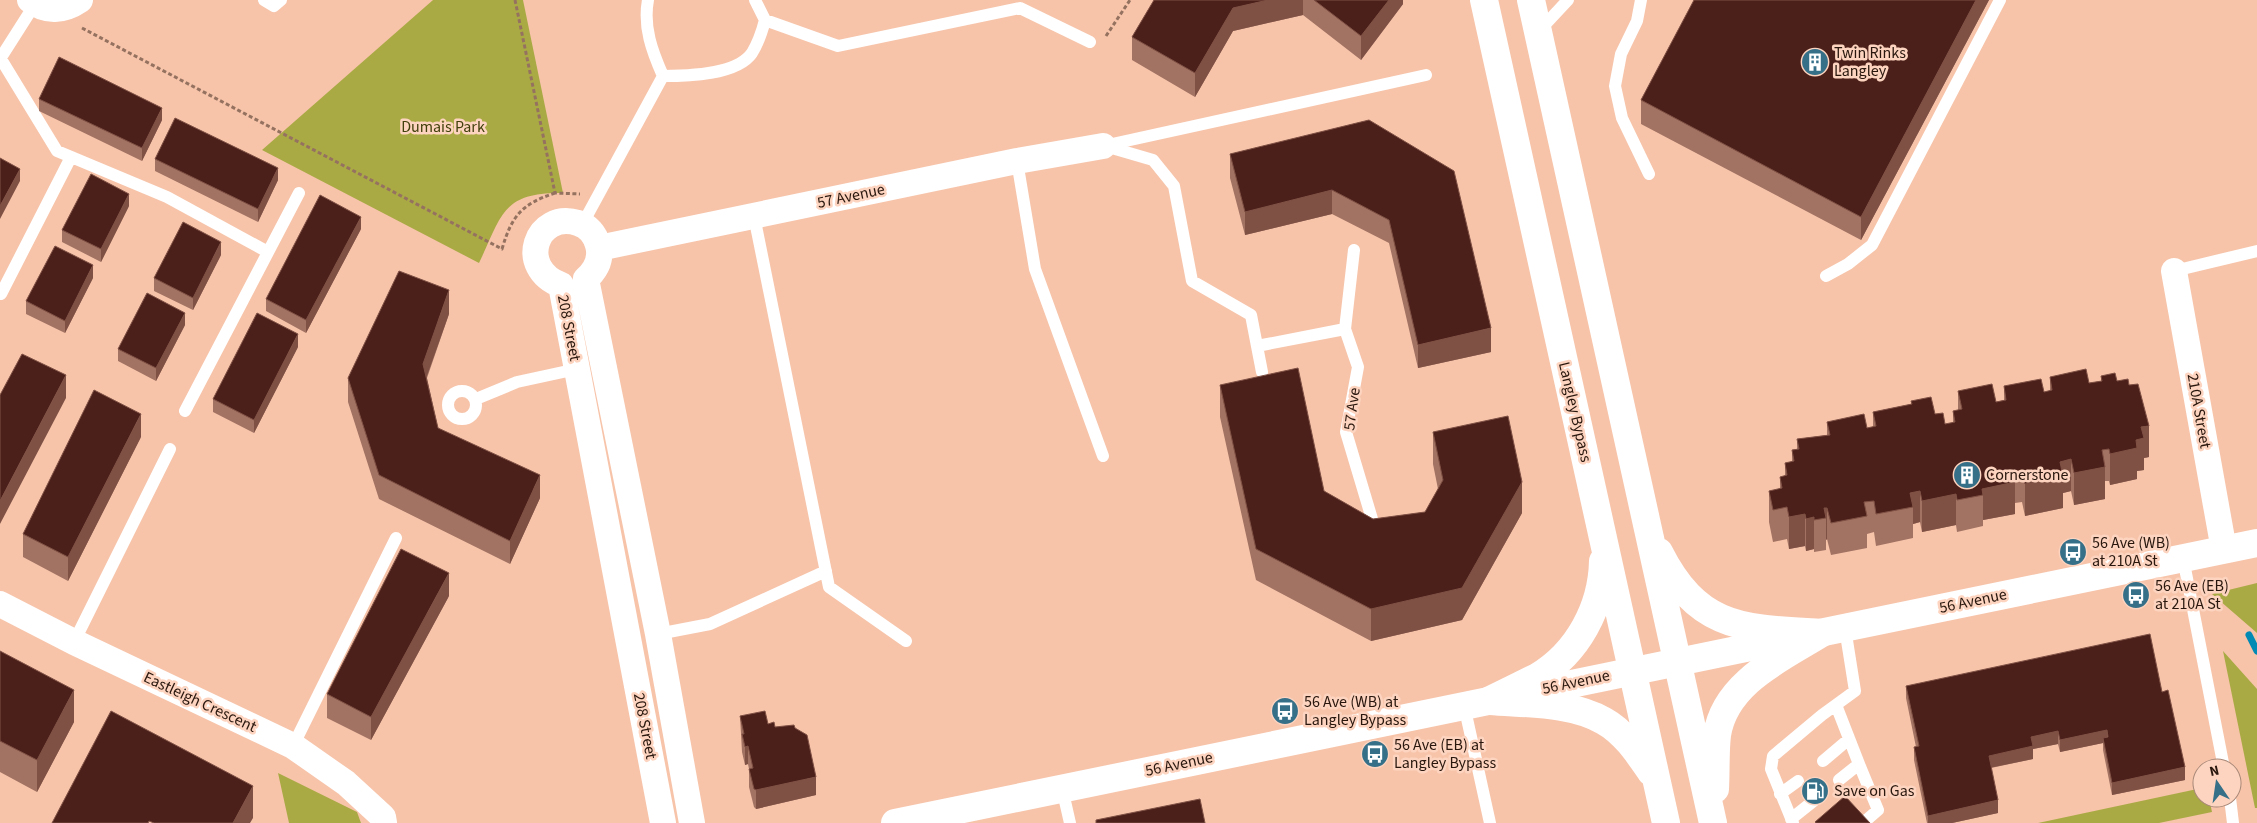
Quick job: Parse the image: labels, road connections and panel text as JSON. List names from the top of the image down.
{
  "streets": {
    "main road": ["Langley Bypass", "56 Avenue"],
    "street": [
      "57 Avenue",
      "208 Street",
      "210A Street",
      "Eastleigh Crescent"
    ],
    "lane": ["57 Ave"]
  },
  "crossings": [
    ["57 Avenue", "208 Street"],
    ["210A Street", "56 Avenue"],
    ["Langley Bypass", "56 Avenue"]
  ],
  "parks": ["Dumais Park"],
  "places": {
    "building": ["Twin Rinks Langley", "Cornerstone"],
    "bus stop": [
      "56 Ave (WB) at 210A St",
      "56 Ave (EB) at 210A St",
      "56 Ave (WB) at Langley Bypass",
      "56 Ave (EB) at Langley Bypass"
    ],
    "fuel station": ["Save on Gas"]
  },
  "north": "top"
}
